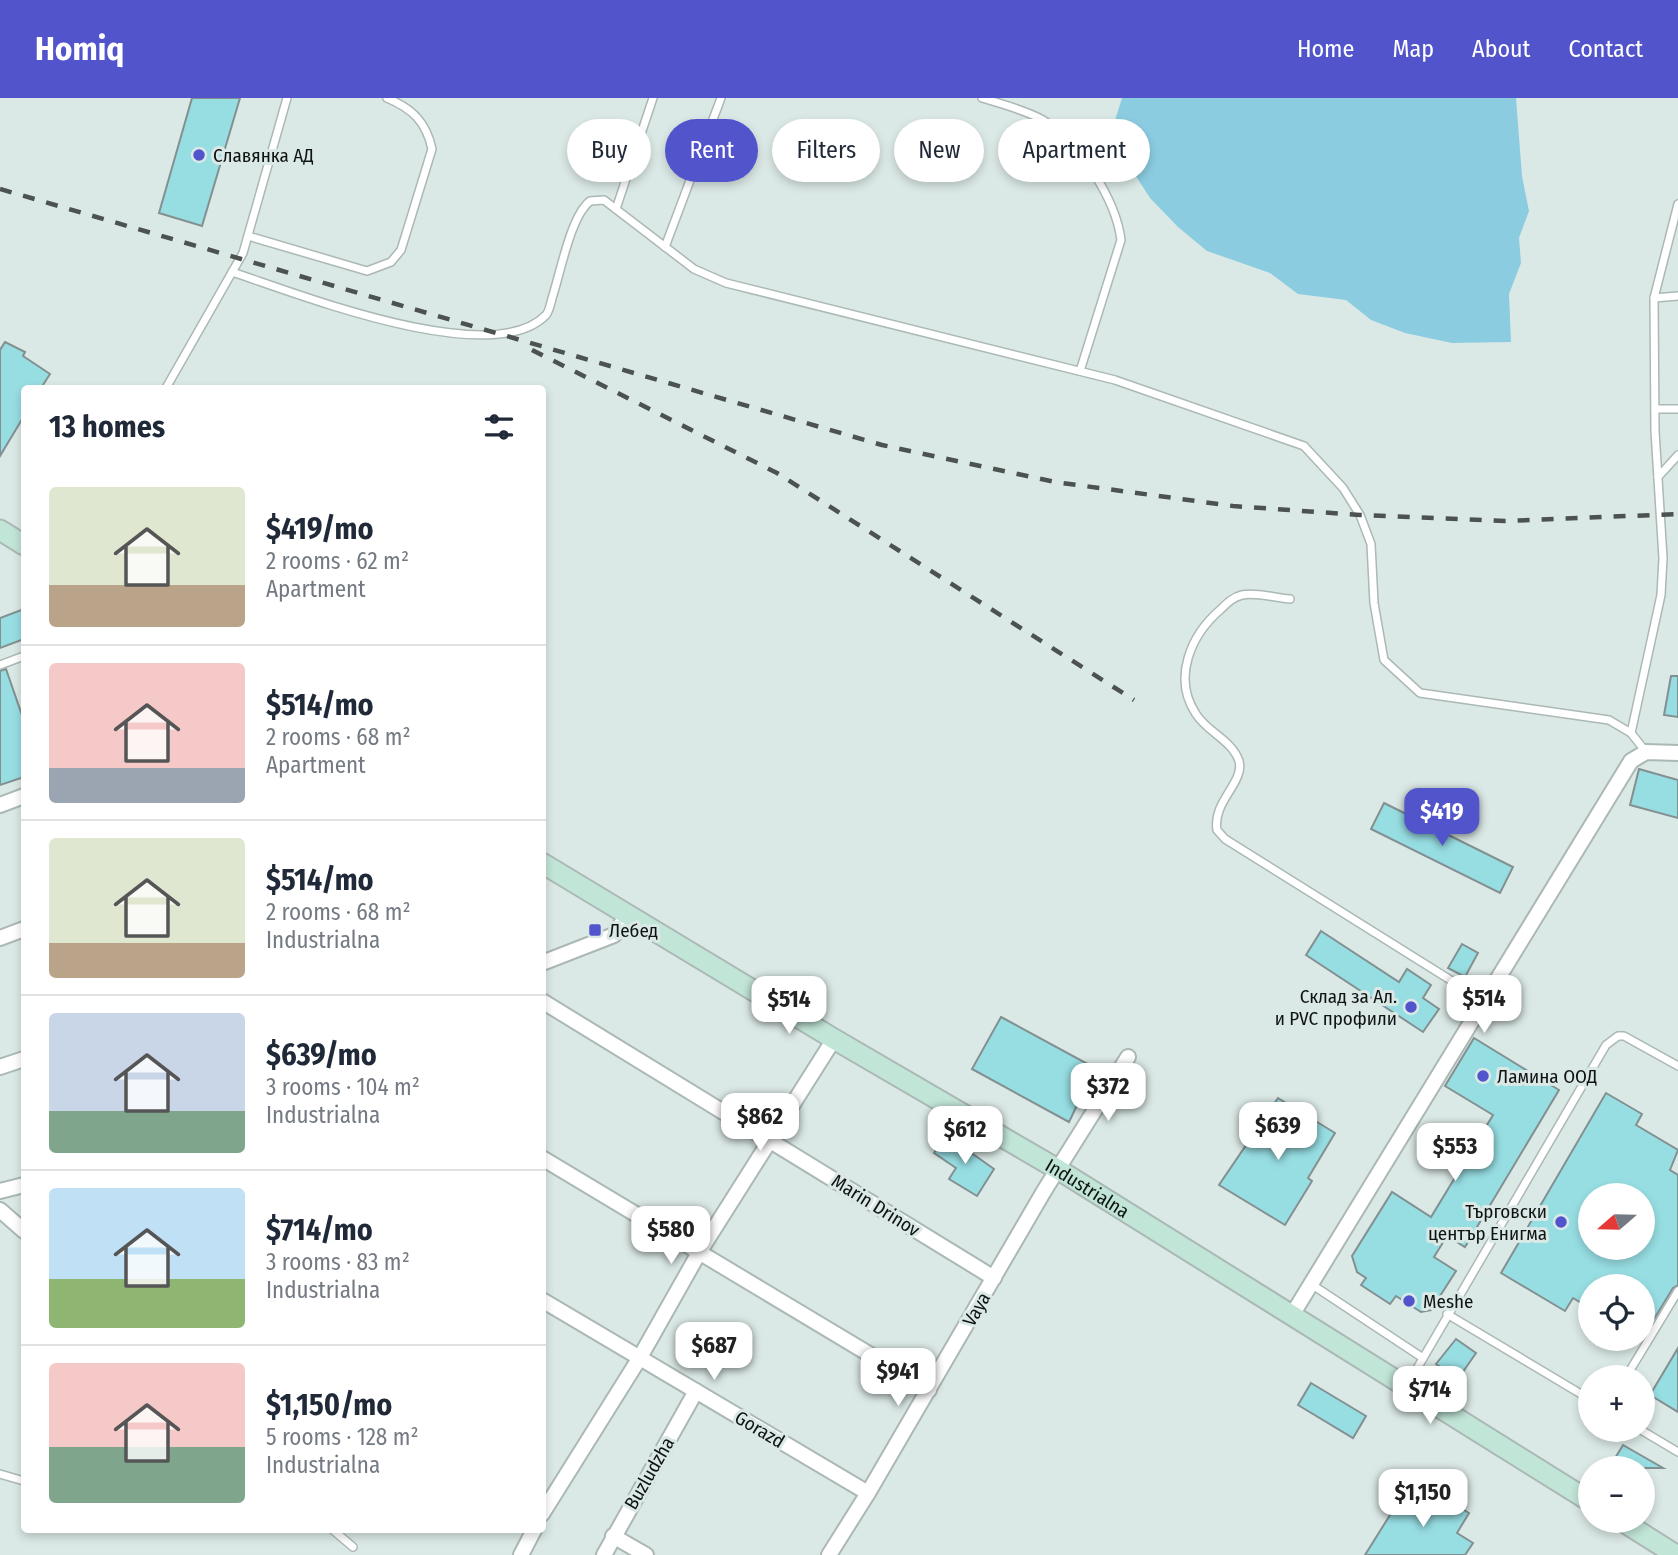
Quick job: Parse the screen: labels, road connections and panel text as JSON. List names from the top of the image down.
{
  "streets": {
    "main road": ["Industrialna"],
    "street": [
      "Marin Drinov",
      "Vaya",
      "Gorazd",
      "Buzludzha"
    ]
  },
  "crossings": [
    ["Industrialna", "Vaya"],
    ["Marin Drinov", "Vaya"],
    ["Vaya", "Gorazd"],
    ["Gorazd", "Buzludzha"]
  ],
  "places": {
    "other": [
      "Славянка АД",
      "Склад за Ал. и PVC профили",
      "Ламина ООД",
      "Търговски център Енигма",
      "Meshe"
    ],
    "transit": ["Лебед"]
  },
  "north": "left",
  "page": {
    "header": "Homiq",
    "nav": [
      "Home",
      "Map",
      "About",
      "Contact"
    ],
    "chip": [
      "Buy",
      "Rent",
      "Filters",
      "New",
      "Apartment"
    ],
    "heading": "13 homes",
    "list": [
      {
        "name": "$419/mo",
        "note": "2 rooms · 62 m² · Apartment"
      },
      {
        "name": "$514/mo",
        "note": "2 rooms · 68 m² · Apartment"
      },
      {
        "name": "$514/mo",
        "note": "2 rooms · 68 m² · Industrialna"
      },
      {
        "name": "$639/mo",
        "note": "3 rooms · 104 m² · Industrialna"
      },
      {
        "name": "$714/mo",
        "note": "3 rooms · 83 m² · Industrialna"
      },
      {
        "name": "$1,150/mo",
        "note": "5 rooms · 128 m² · Industrialna"
      }
    ],
    "price": [
      "$419",
      "$514",
      "$514",
      "$372",
      "$862",
      "$639",
      "$612",
      "$553",
      "$580",
      "$687",
      "$941",
      "$714",
      "$1,150"
    ],
    "map_buttons": ["+", "−"]
  }
}
